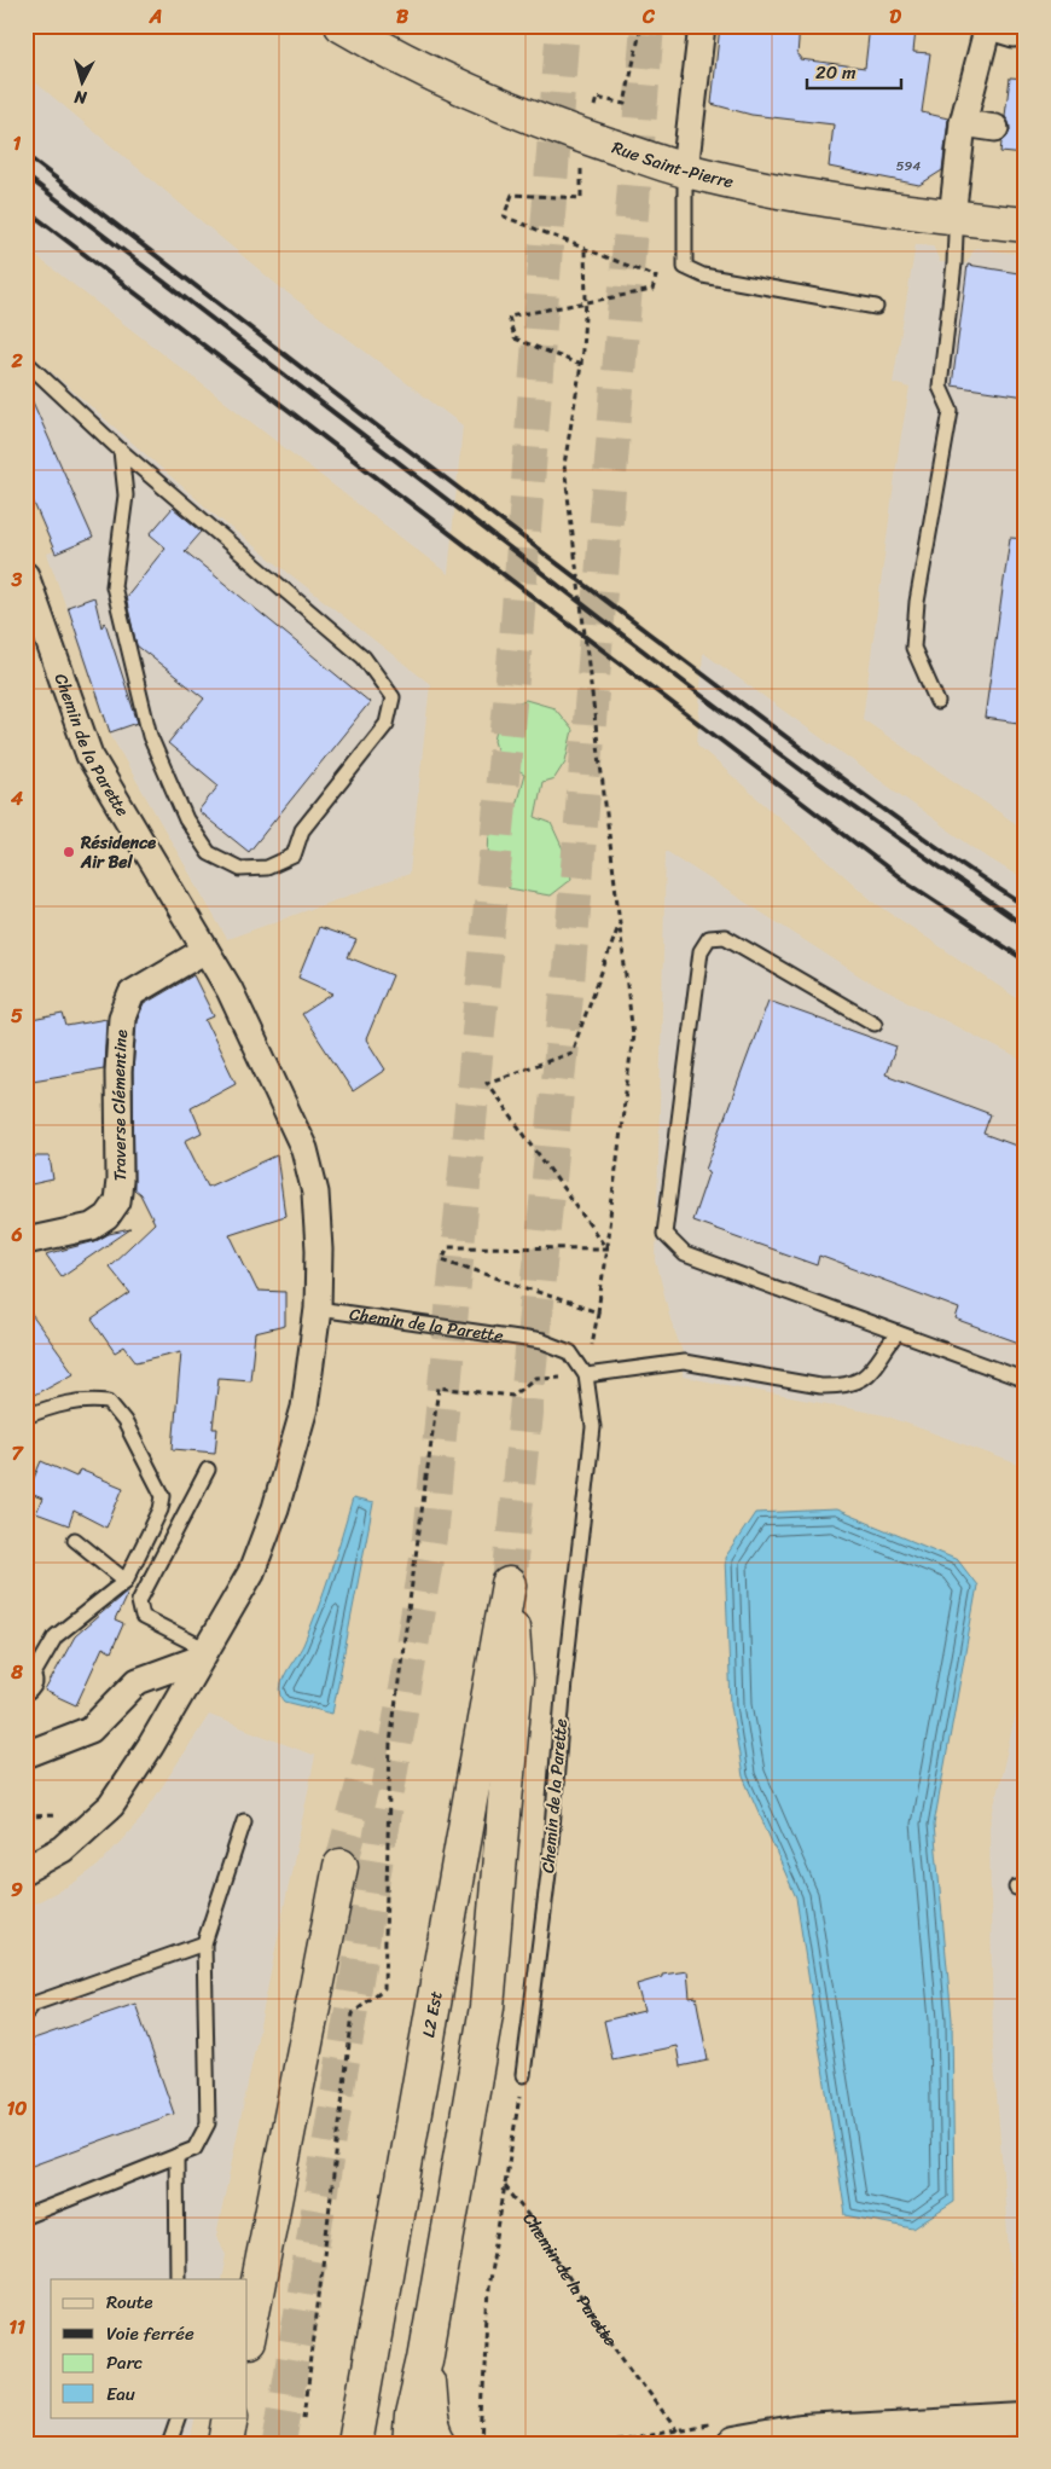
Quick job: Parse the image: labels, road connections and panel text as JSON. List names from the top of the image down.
{
  "streets": {
    "main road": ["Rue Saint-Pierre", "L2 Est"],
    "street": ["Chemin de la Parette", "Traverse Clémentine"]
  },
  "crossings": [
    ["Chemin de la Parette", "Traverse Clémentine"]
  ],
  "places": ["Résidence Air Bel"],
  "house_numbers": ["594"],
  "legend": [
    "Route",
    "Voie ferrée",
    "Parc",
    "Eau"
  ],
  "scale_bar": "20 m",
  "north": "bottom",
  "grid": {
    "columns": [
      "A",
      "B",
      "C",
      "D"
    ],
    "rows": [
      "1",
      "2",
      "3",
      "4",
      "5",
      "6",
      "7",
      "8",
      "9",
      "10",
      "11"
    ]
  }
}
